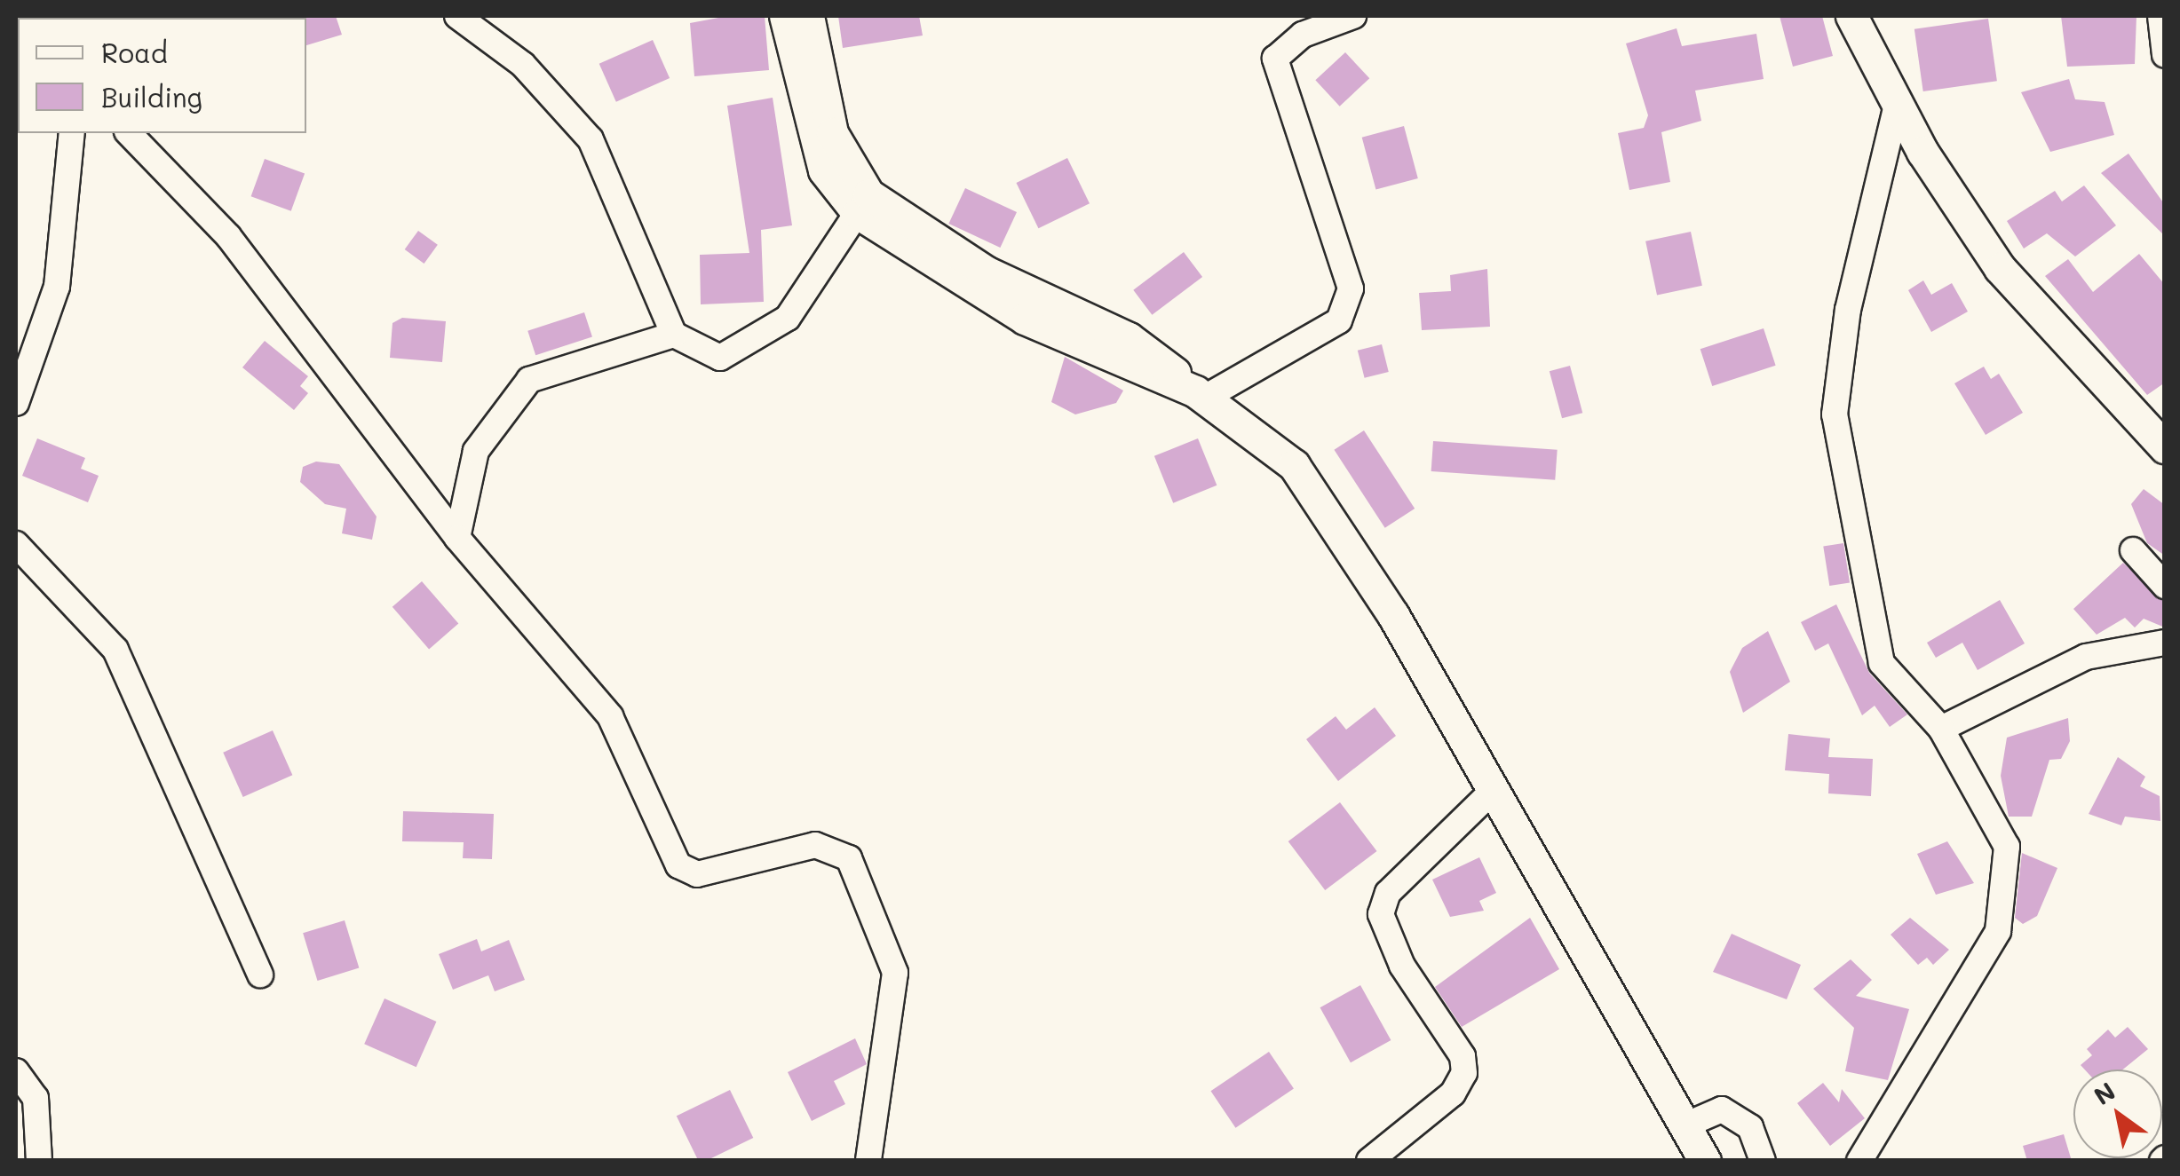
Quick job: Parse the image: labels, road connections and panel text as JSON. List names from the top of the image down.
{
  "legend": ["Road", "Building"],
  "north": "top left"
}
